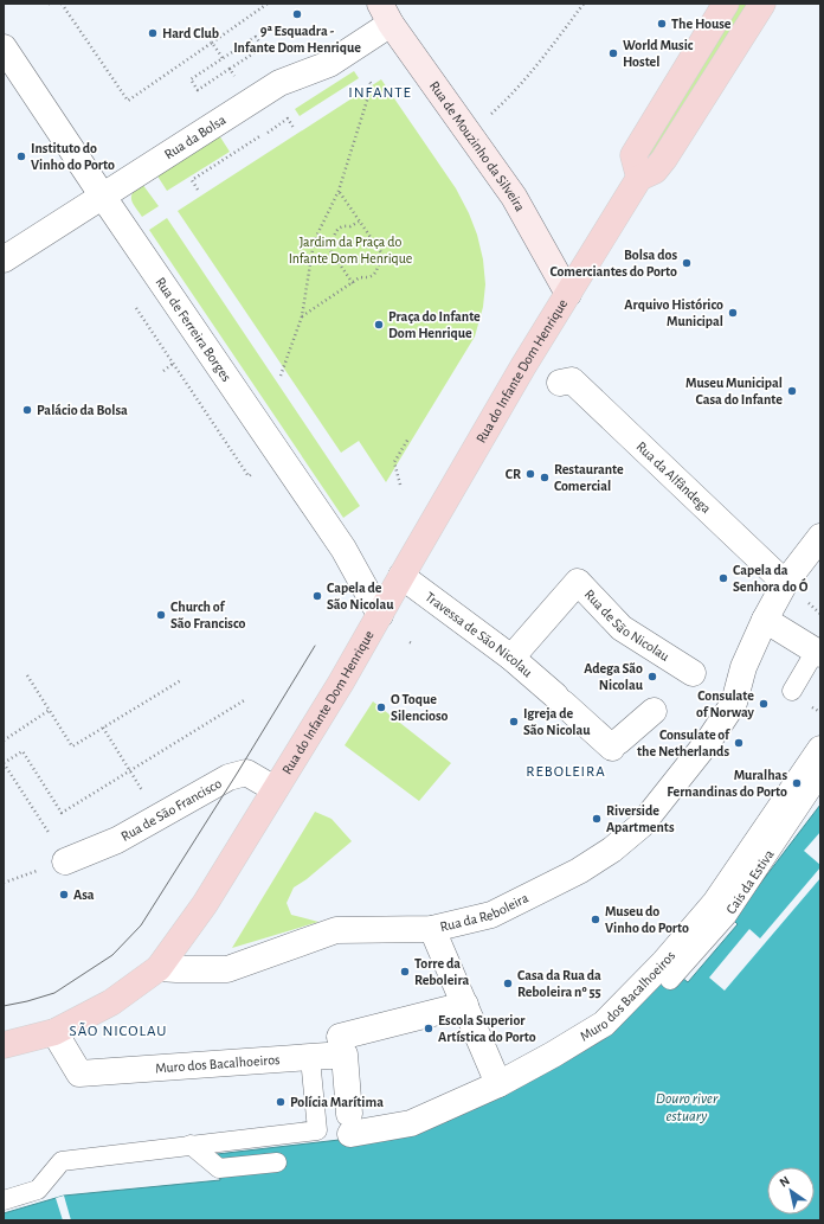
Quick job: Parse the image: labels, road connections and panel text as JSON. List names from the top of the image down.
{
  "streets": {
    "main road": ["Rua de Mouzinho da Silveira", "Rua do Infante Dom Henrique"],
    "street": [
      "Rua da Bolsa",
      "Rua de Ferreira Borges",
      "Rua da Alfândega",
      "Rua de São Nicolau",
      "Travessa de São Nicolau",
      "Rua de São Francisco",
      "Rua da Reboleira",
      "Muro dos Bacalhoeiros"
    ],
    "lane": ["Cais da Estiva"]
  },
  "crossings": [
    ["Rua da Bolsa", "Rua de Mouzinho da Silveira"],
    ["Rua da Bolsa", "Rua de Ferreira Borges"],
    ["Rua de Mouzinho da Silveira", "Rua do Infante Dom Henrique"],
    ["Rua de Ferreira Borges", "Rua do Infante Dom Henrique"],
    ["Rua do Infante Dom Henrique", "Travessa de São Nicolau"],
    ["Rua do Infante Dom Henrique", "Rua de São Francisco"],
    ["Rua do Infante Dom Henrique", "Rua da Reboleira"],
    ["Rua do Infante Dom Henrique", "Muro dos Bacalhoeiros"],
    ["Rua da Alfândega", "Rua da Reboleira"],
    ["Rua de São Nicolau", "Travessa de São Nicolau"]
  ],
  "districts": ["INFANTE", "REBOLEIRA", "SÃO NICOLAU"],
  "water": ["Douro river estuary"],
  "parks": ["Jardim da Praça do Infante Dom Henrique"],
  "places": [
    "9ª Esquadra - Infante Dom Henrique",
    "The House",
    "Hard Club",
    "World Music Hostel",
    "Instituto do Vinho do Porto",
    "Bolsa dos Comerciantes do Porto",
    "Arquivo Histórico Municipal",
    "Praça do Infante Dom Henrique",
    "Museu Municipal Casa do Infante",
    "Palácio da Bolsa",
    "CR",
    "Restaurante Comercial",
    "Capela da Senhora do Ó",
    "Capela de São Nicolau",
    "Church of São Francisco",
    "Adega São Nicolau",
    "Consulate of Norway",
    "O Toque Silencioso",
    "Igreja de São Nicolau",
    "Consulate of the Netherlands",
    "Muralhas Fernandinas do Porto",
    "Riverside Apartments",
    "Asa",
    "Museu do Vinho do Porto",
    "Torre da Reboleira",
    "Casa da Rua da Reboleira nº 55",
    "Escola Superior Artística do Porto",
    "Polícia Marítima"
  ],
  "north": "top left"
}
